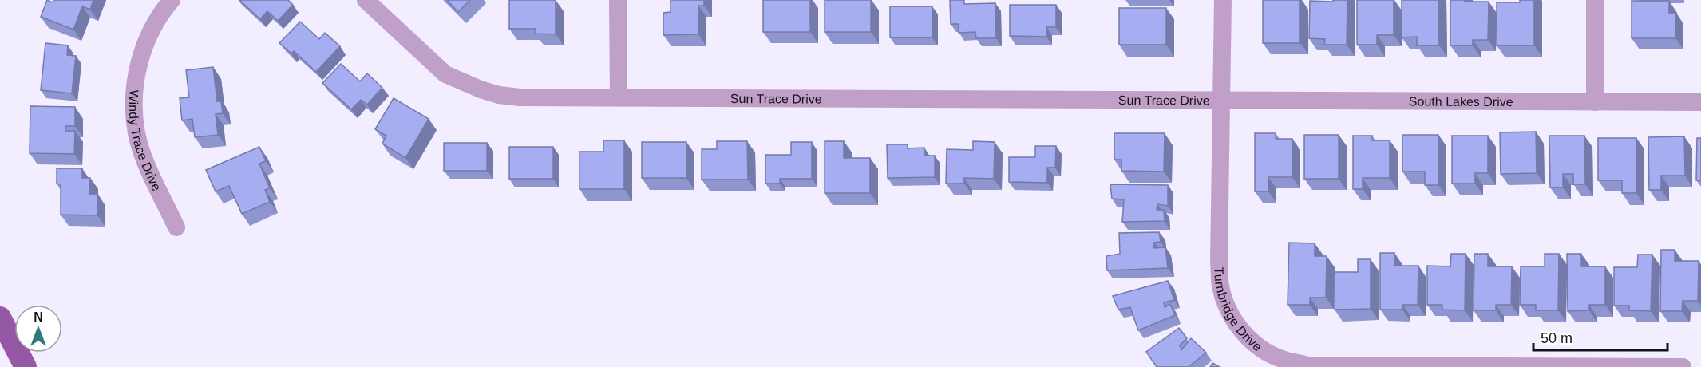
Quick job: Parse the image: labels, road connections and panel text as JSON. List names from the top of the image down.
{
  "streets": {
    "street": [
      "Sun Trace Drive",
      "South Lakes Drive",
      "Windy Trace Drive",
      "Turnbridge Drive"
    ]
  },
  "crossings": [
    ["Sun Trace Drive", "South Lakes Drive"],
    ["Sun Trace Drive", "Turnbridge Drive"],
    ["South Lakes Drive", "Turnbridge Drive"]
  ],
  "scale_bar": "50 m",
  "north": "top"
}
